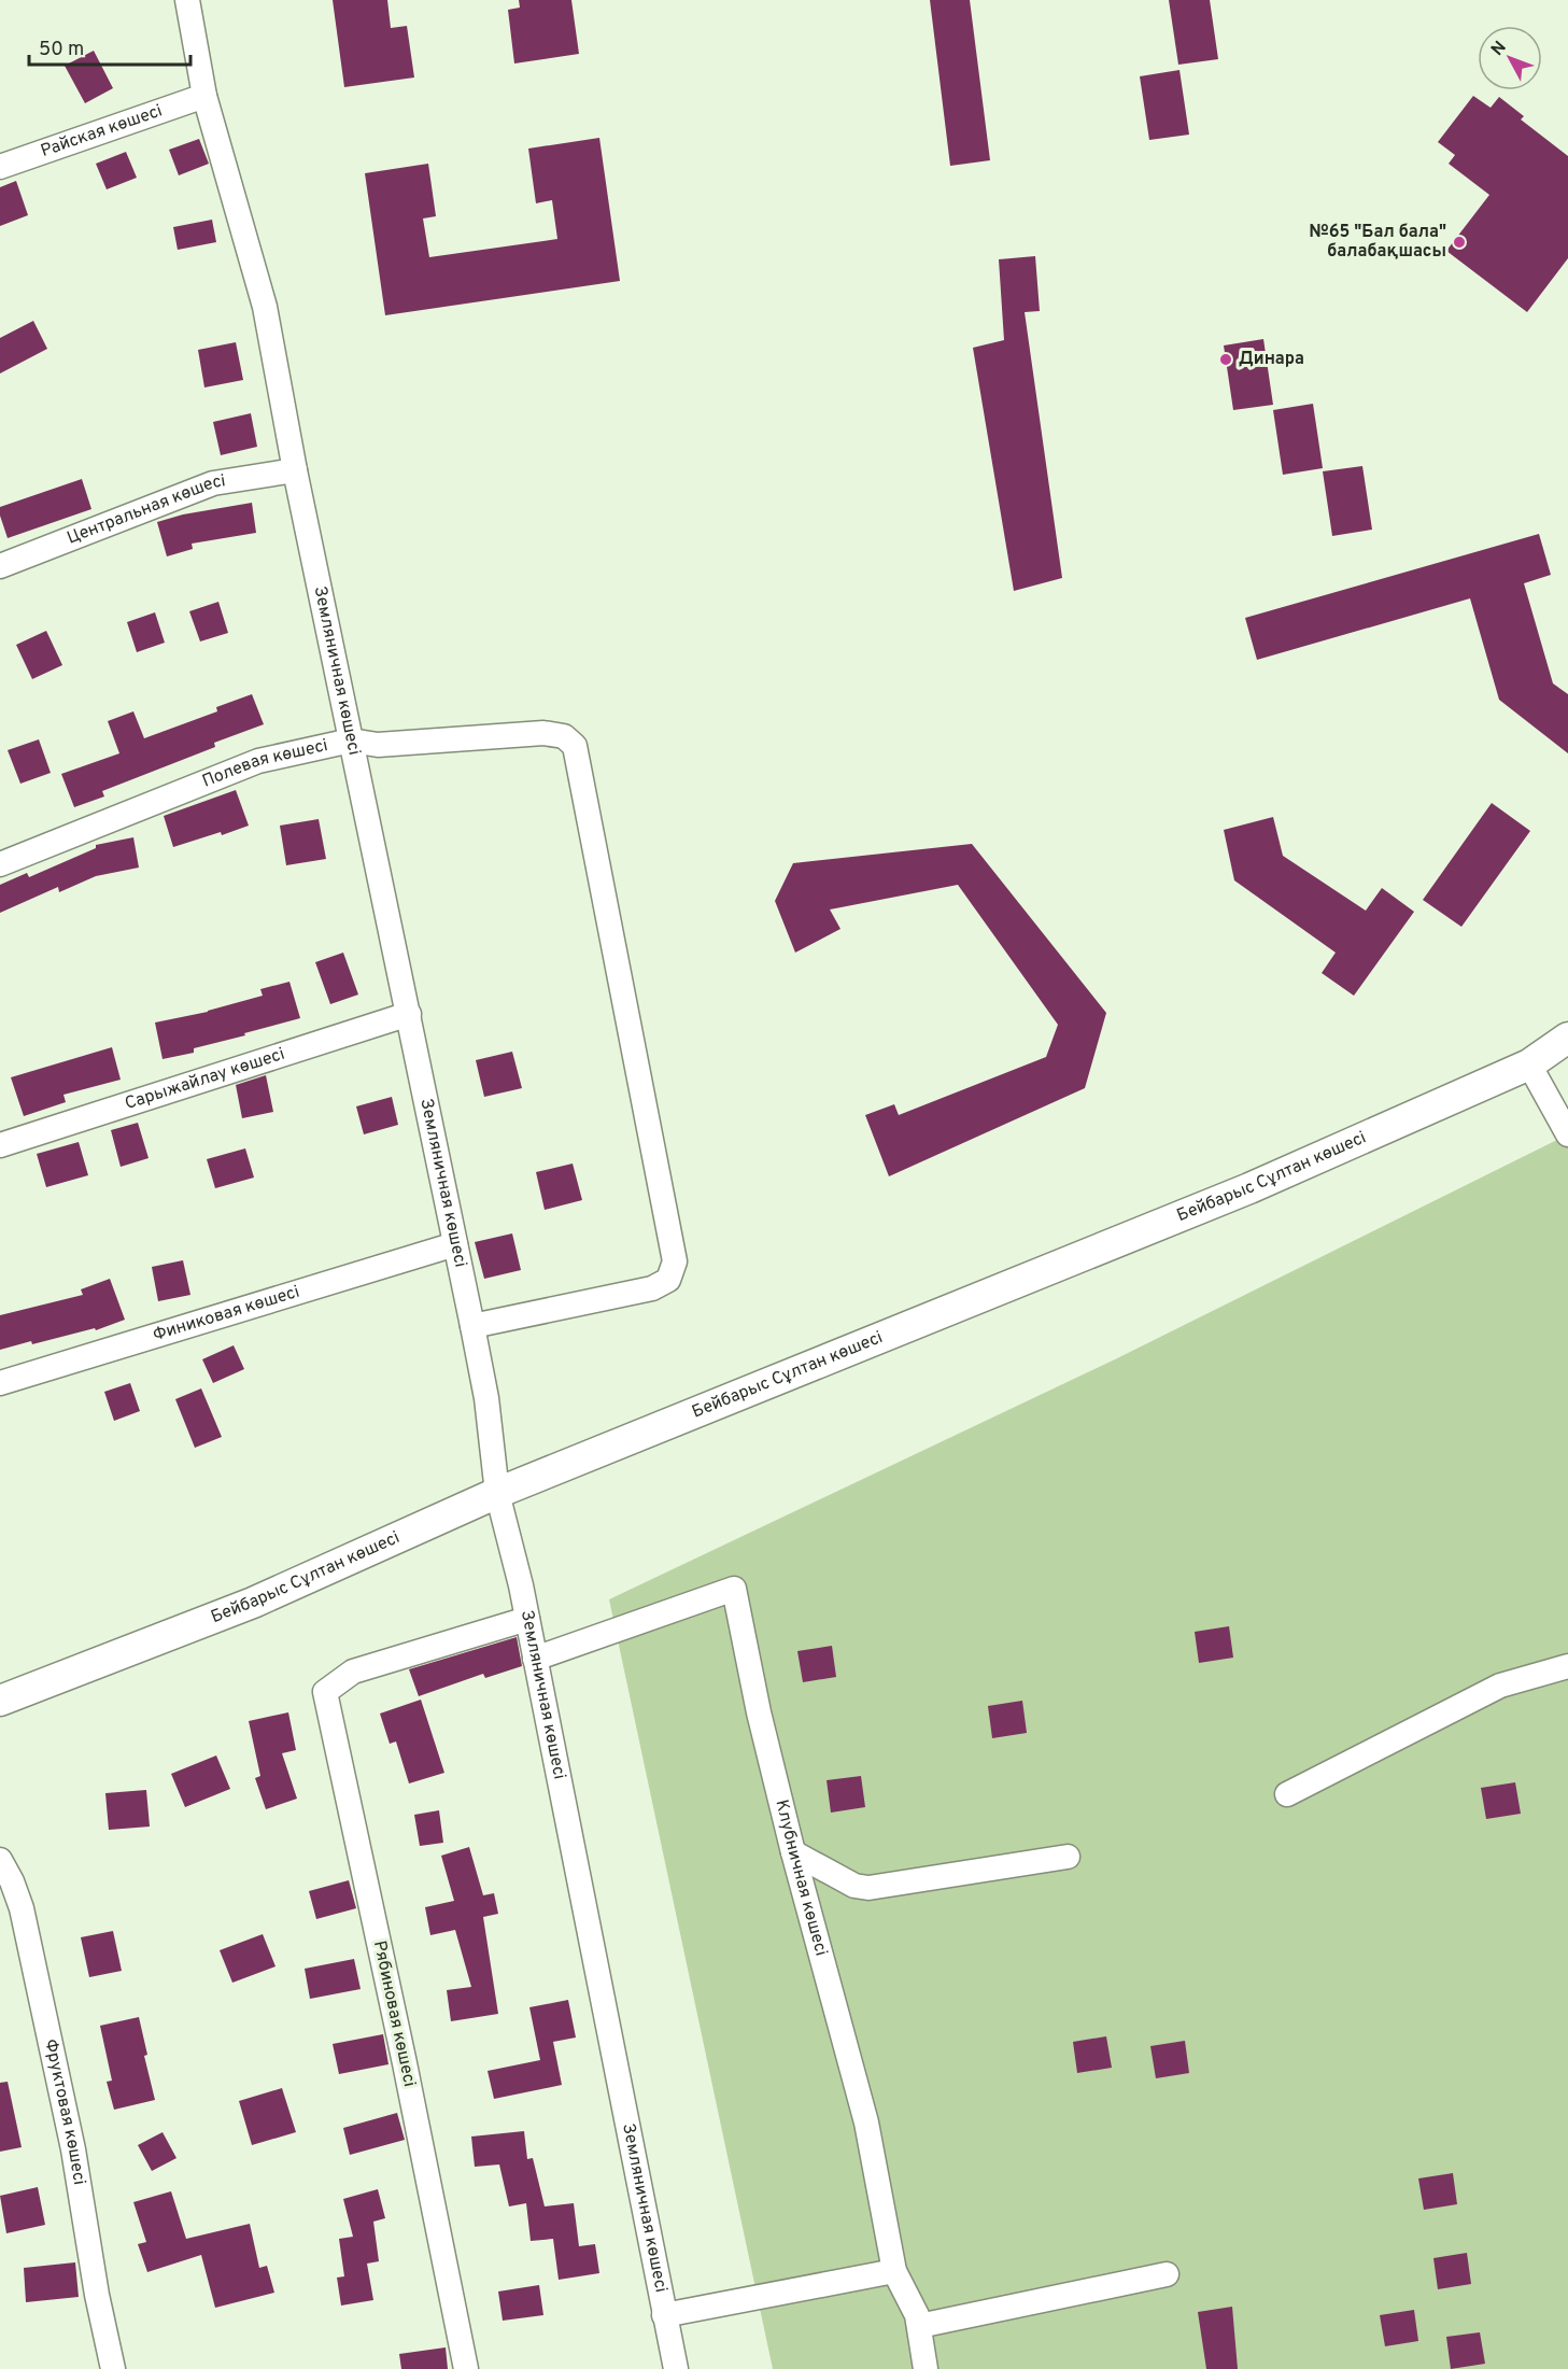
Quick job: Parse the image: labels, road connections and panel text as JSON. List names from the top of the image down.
{
  "streets": {
    "street": [
      "Райская көшесі",
      "Центральная көшесі",
      "Земляничная көшесі",
      "Полевая көшесі",
      "Сарыжайлау көшесі",
      "Бейбарыс Сұлтан көшесі",
      "Финиковая көшесі",
      "Клубничная көшесі",
      "Рябиновая көшесі",
      "Фруктовая көшесі"
    ]
  },
  "crossings": [
    ["Райская көшесі", "Земляничная көшесі"],
    ["Центральная көшесі", "Земляничная көшесі"],
    ["Земляничная көшесі", "Полевая көшесі"],
    ["Земляничная көшесі", "Сарыжайлау көшесі"],
    ["Земляничная көшесі", "Бейбарыс Сұлтан көшесі"],
    ["Земляничная көшесі", "Финиковая көшесі"],
    ["Земляничная көшесі", "Клубничная көшесі"],
    ["Земляничная көшесі", "Рябиновая көшесі"]
  ],
  "places": ["№65 \"Бал бала\" балабақшасы", "Динара"],
  "scale_bar": "50 m",
  "north": "top left"
}
